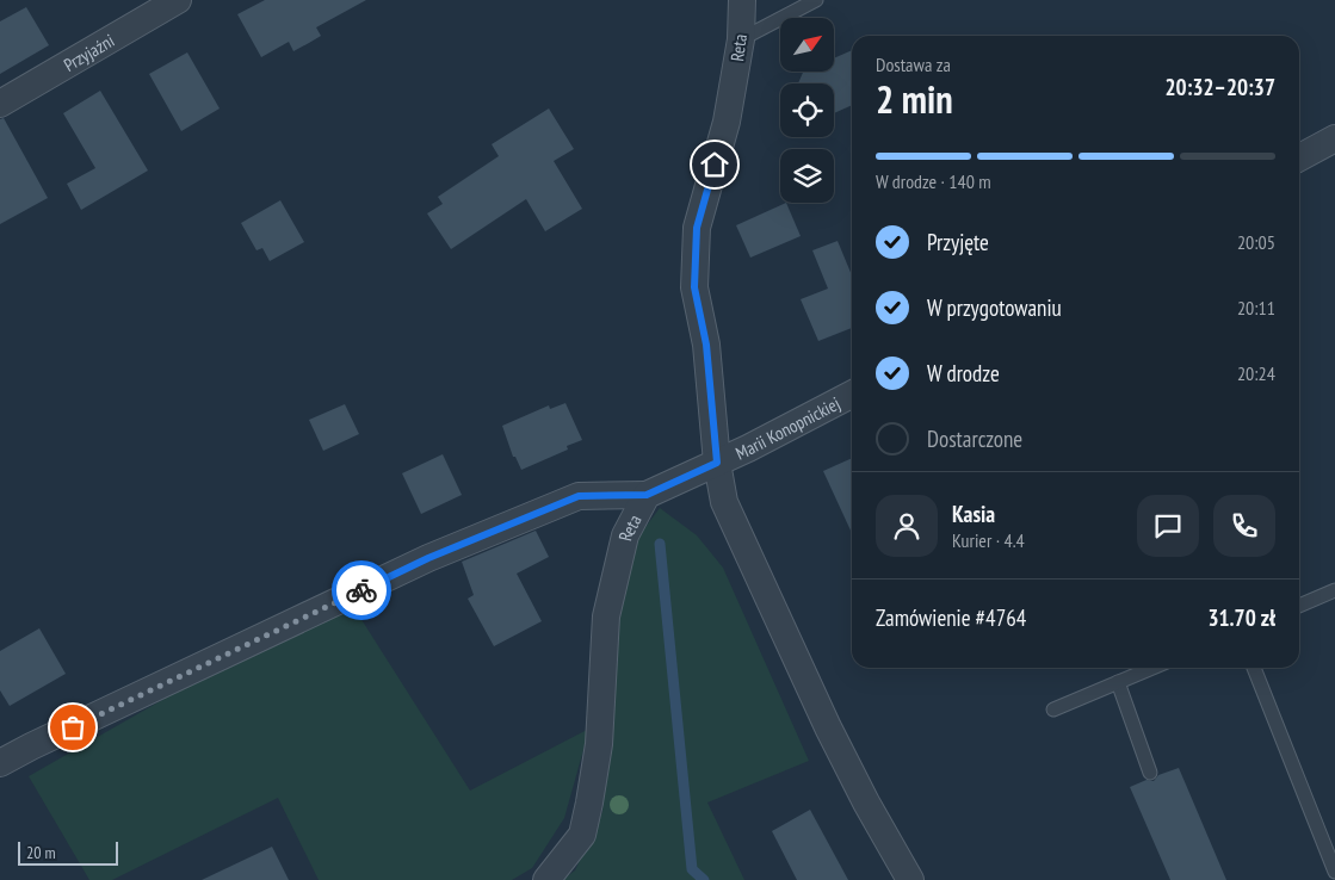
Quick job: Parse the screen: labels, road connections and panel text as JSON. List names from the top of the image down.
{
  "streets": {
    "street": ["Reta", "Przyjaźni", "Marii Konopnickiej"]
  },
  "crossings": [
    ["Reta", "Marii Konopnickiej"]
  ],
  "scale_bar": "20 m",
  "north": "top right",
  "page": {
    "heading": ["2 min", "Dostawa za", "20:32–20:37"],
    "panel": [
      "Kasia",
      "Kurier · 4.4",
      "Zamówienie #4764",
      "31.70 zł"
    ],
    "bar": "W drodze · 140 m",
    "list": [
      ["Przyjęte", "20:05"],
      ["W przygotowaniu", "20:11"],
      ["W drodze", "20:24"],
      "Dostarczone"
    ],
    "scale": "20 m"
  }
}
